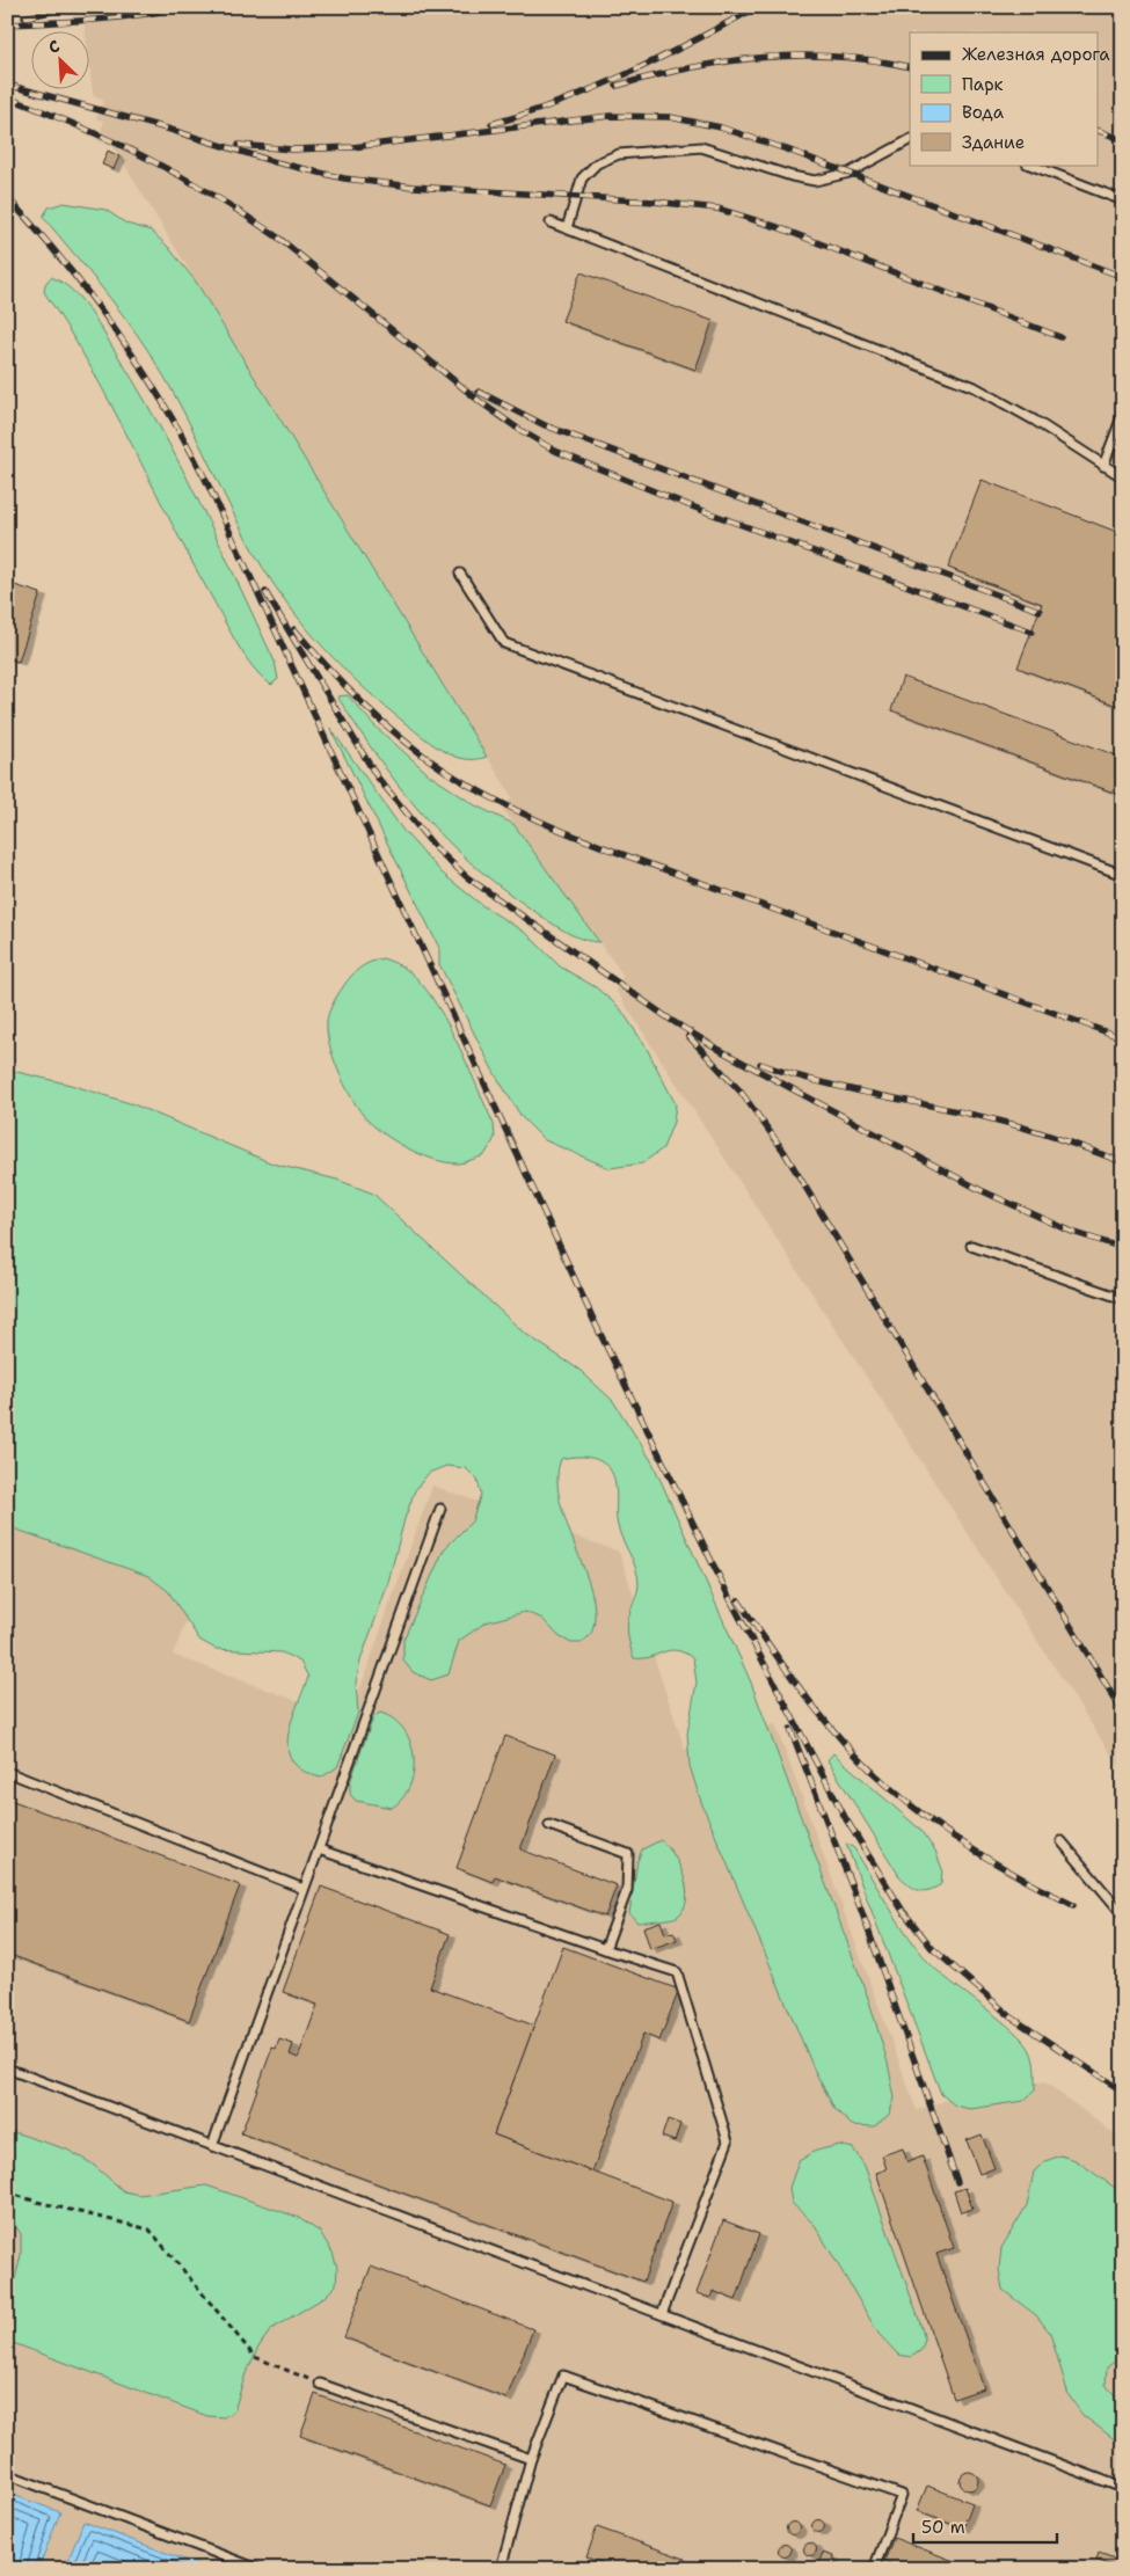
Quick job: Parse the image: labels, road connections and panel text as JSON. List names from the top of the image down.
{
  "legend": [
    "Железная дорога",
    "Парк",
    "Вода",
    "Здание"
  ],
  "scale_bar": "50 m",
  "north": "top left"
}
